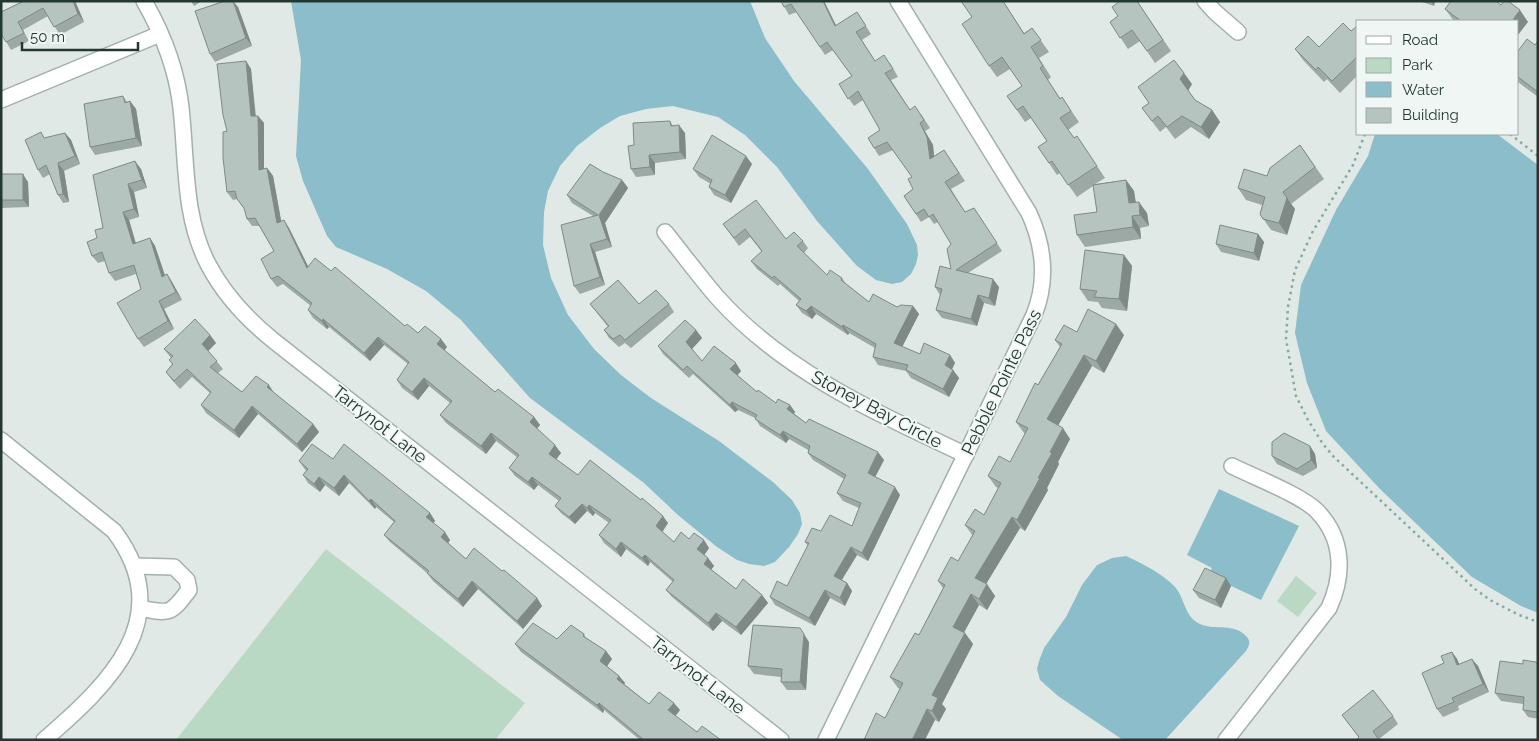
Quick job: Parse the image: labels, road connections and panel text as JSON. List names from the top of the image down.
{
  "streets": {
    "street": ["Pebble Pointe Pass", "Stoney Bay Circle", "Tarrynot Lane"]
  },
  "crossings": [
    ["Pebble Pointe Pass", "Stoney Bay Circle"]
  ],
  "legend": [
    "Road",
    "Park",
    "Water",
    "Building"
  ],
  "scale_bar": "50 m"
}
